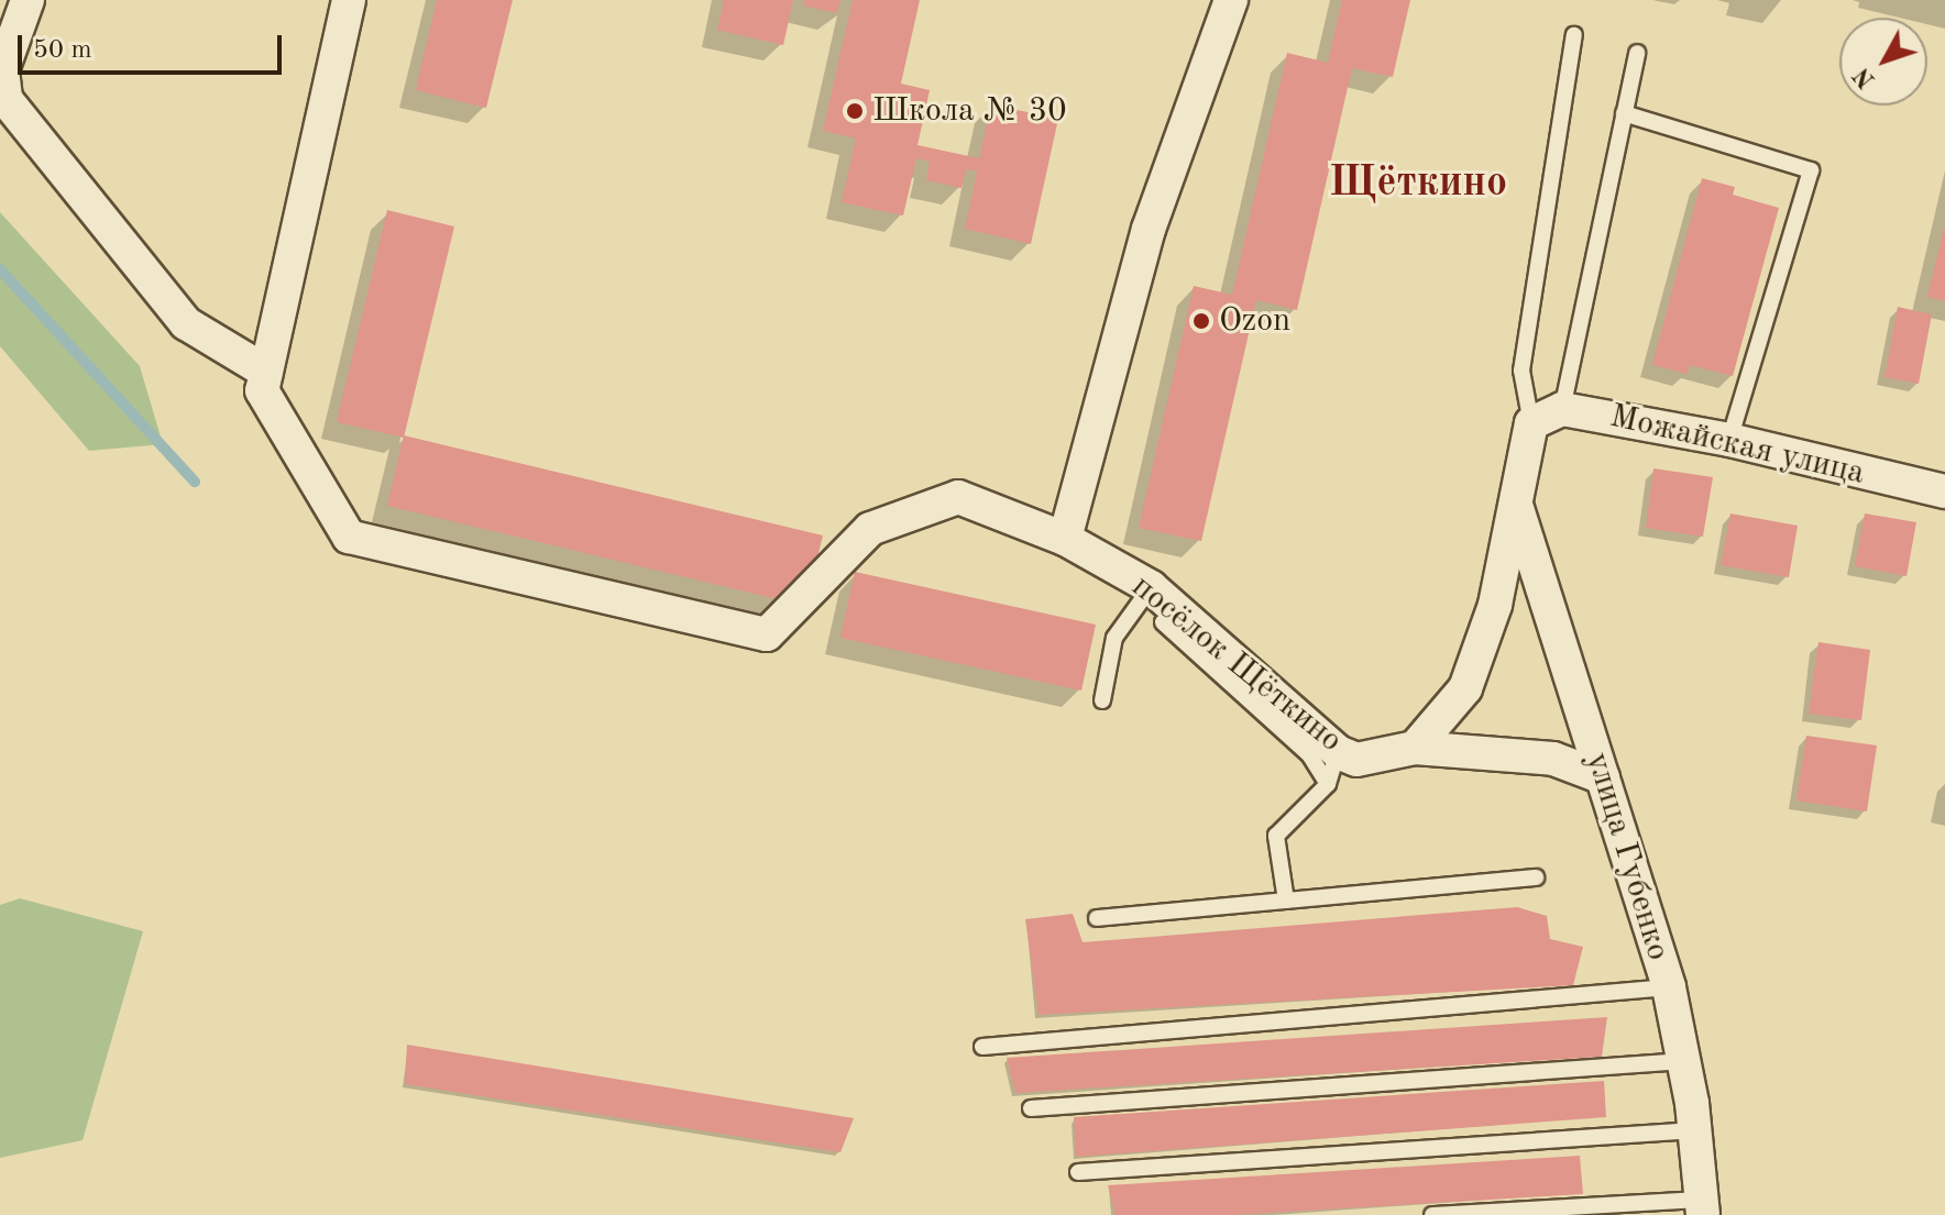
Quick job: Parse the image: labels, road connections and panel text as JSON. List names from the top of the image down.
{
  "streets": {
    "street": ["Можайская улица", "посёлок Щёткино", "улица Губенко"]
  },
  "crossings": [
    ["посёлок Щёткино", "улица Губенко"]
  ],
  "districts": ["Щёткино"],
  "places": ["Школа № 30", "Ozon"],
  "scale_bar": "50 m",
  "north": "bottom left"
}
